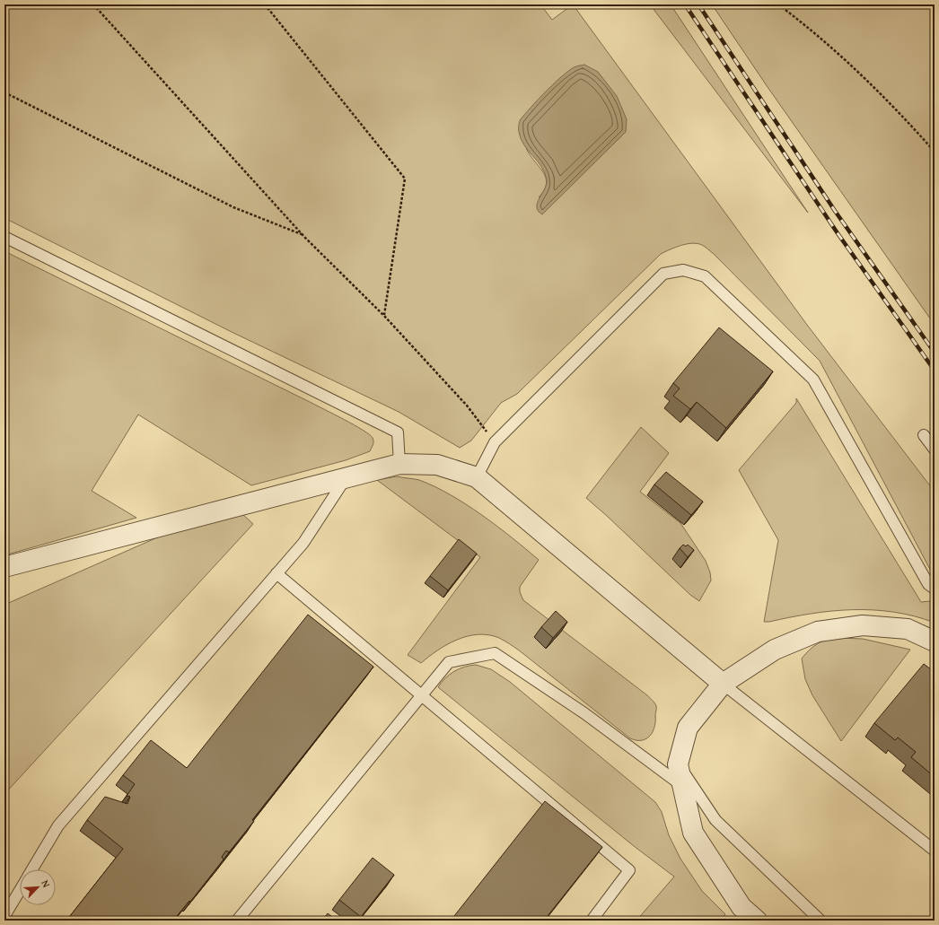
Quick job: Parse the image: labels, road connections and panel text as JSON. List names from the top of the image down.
{
  "north": "top right"
}
